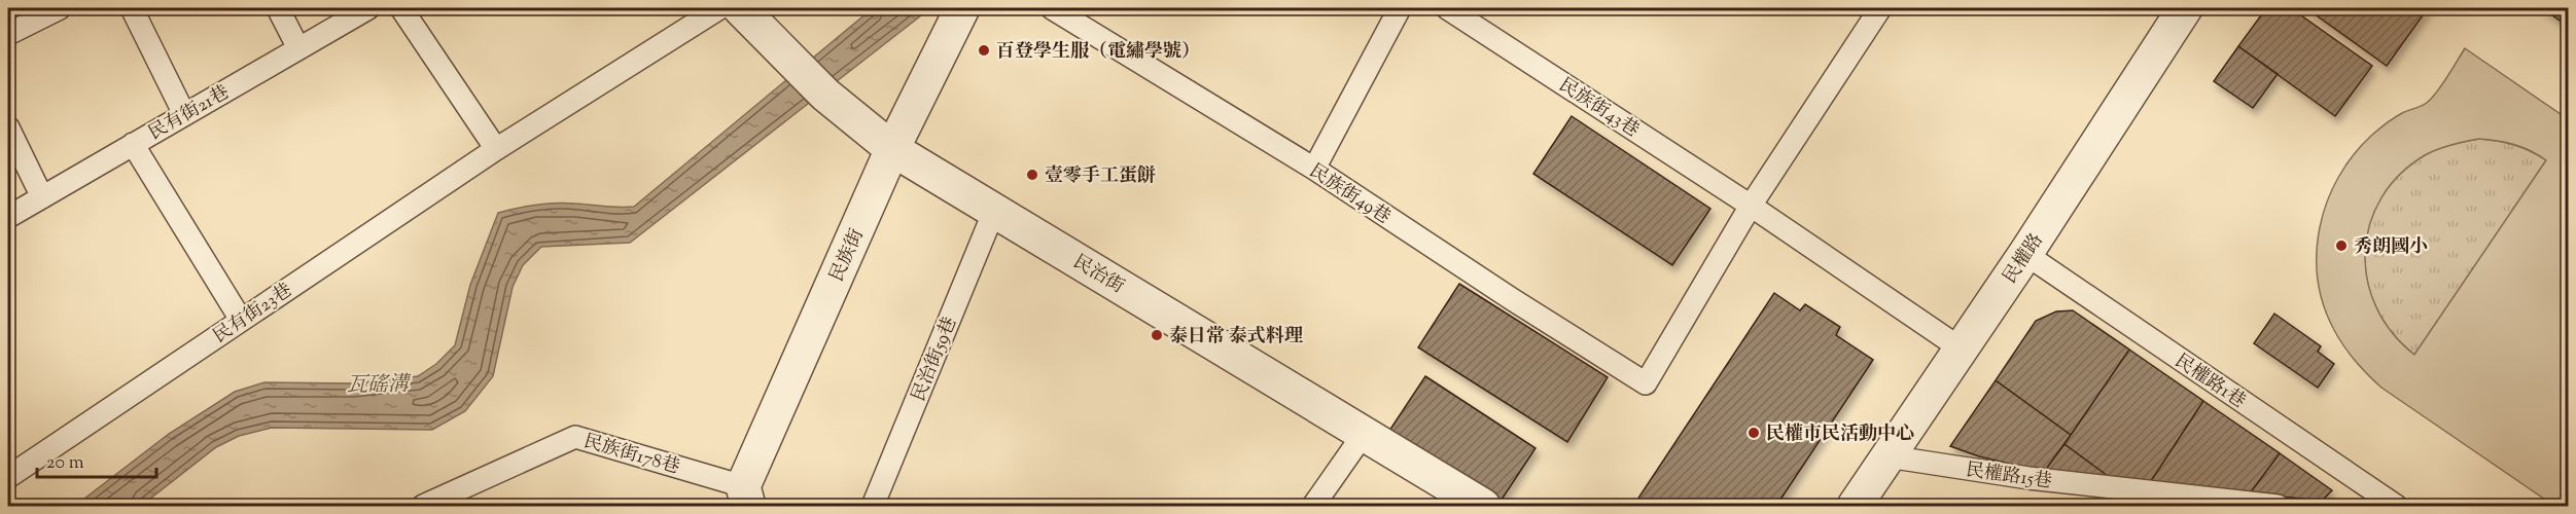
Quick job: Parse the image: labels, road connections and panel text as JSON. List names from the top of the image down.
{
  "streets": {
    "street": ["民族街", "民權路", "民治街"],
    "lane": [
      "民族街43巷",
      "民有街21巷",
      "民族街49巷",
      "民有街23巷",
      "民治街59巷",
      "民權路1巷",
      "民族街178巷",
      "民權路15巷"
    ]
  },
  "crossings": [
    ["民族街43巷", "民族街49巷"],
    ["民族街43巷", "民權路"],
    ["民族街", "民治街"],
    ["民族街", "民族街178巷"],
    ["民權路", "民權路1巷"],
    ["民權路", "民權路15巷"],
    ["民治街", "民治街59巷"]
  ],
  "water": ["瓦磘溝"],
  "places": [
    "百登學生服（電繡學號）",
    "壹零手工蛋餅",
    "秀朗國小",
    "泰日常 泰式料理",
    "民權市民活動中心"
  ],
  "scale_bar": "20 m"
}
